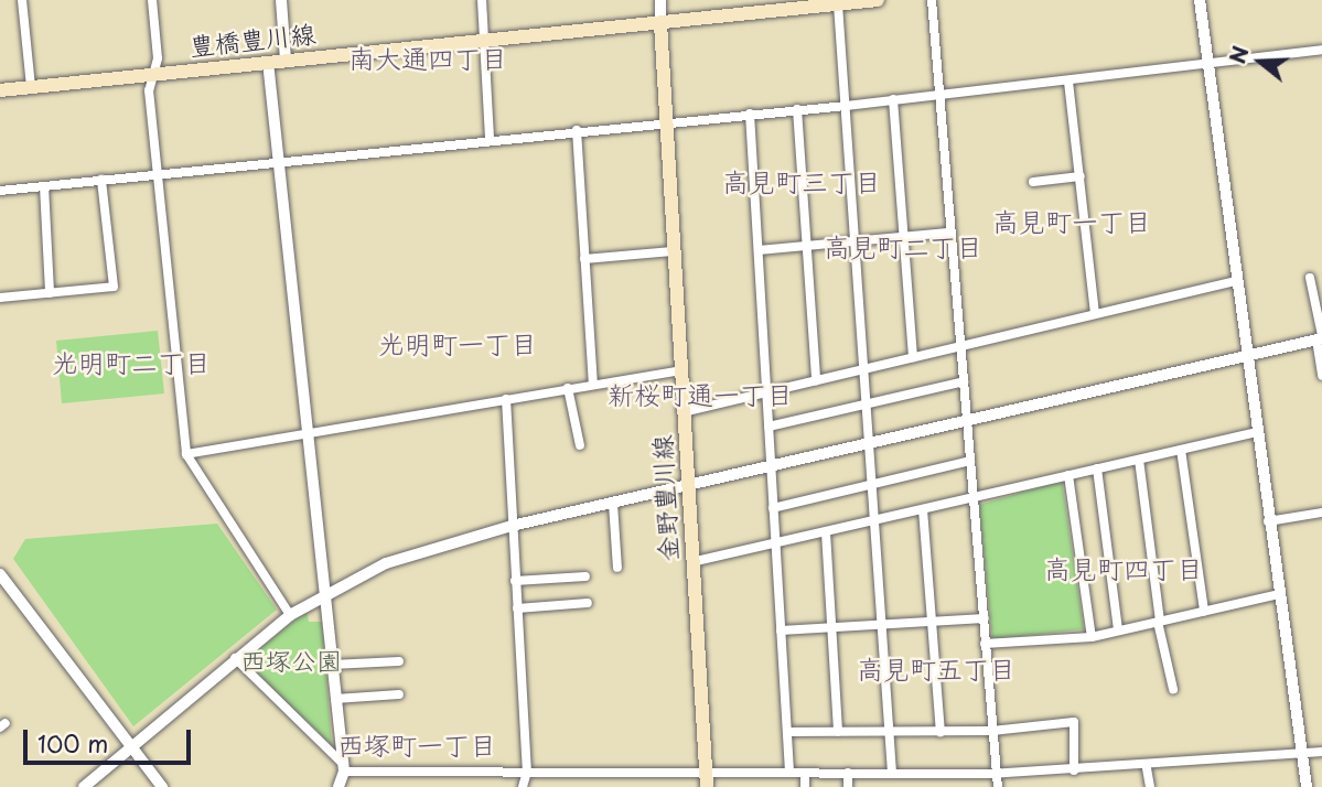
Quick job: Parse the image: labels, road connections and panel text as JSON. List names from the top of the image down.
{
  "streets": {
    "main road": ["豊橋豊川線", "金野豊川線"]
  },
  "crossings": [
    ["豊橋豊川線", "金野豊川線"]
  ],
  "districts": [
    "南大通四丁目",
    "高見町三丁目",
    "高見町一丁目",
    "高見町二丁目",
    "光明町一丁目",
    "光明町二丁目",
    "新桜町通一丁目",
    "高見町四丁目",
    "高見町五丁目",
    "西塚町一丁目"
  ],
  "parks": ["西塚公園"],
  "scale_bar": "100 m",
  "north": "left"
}
